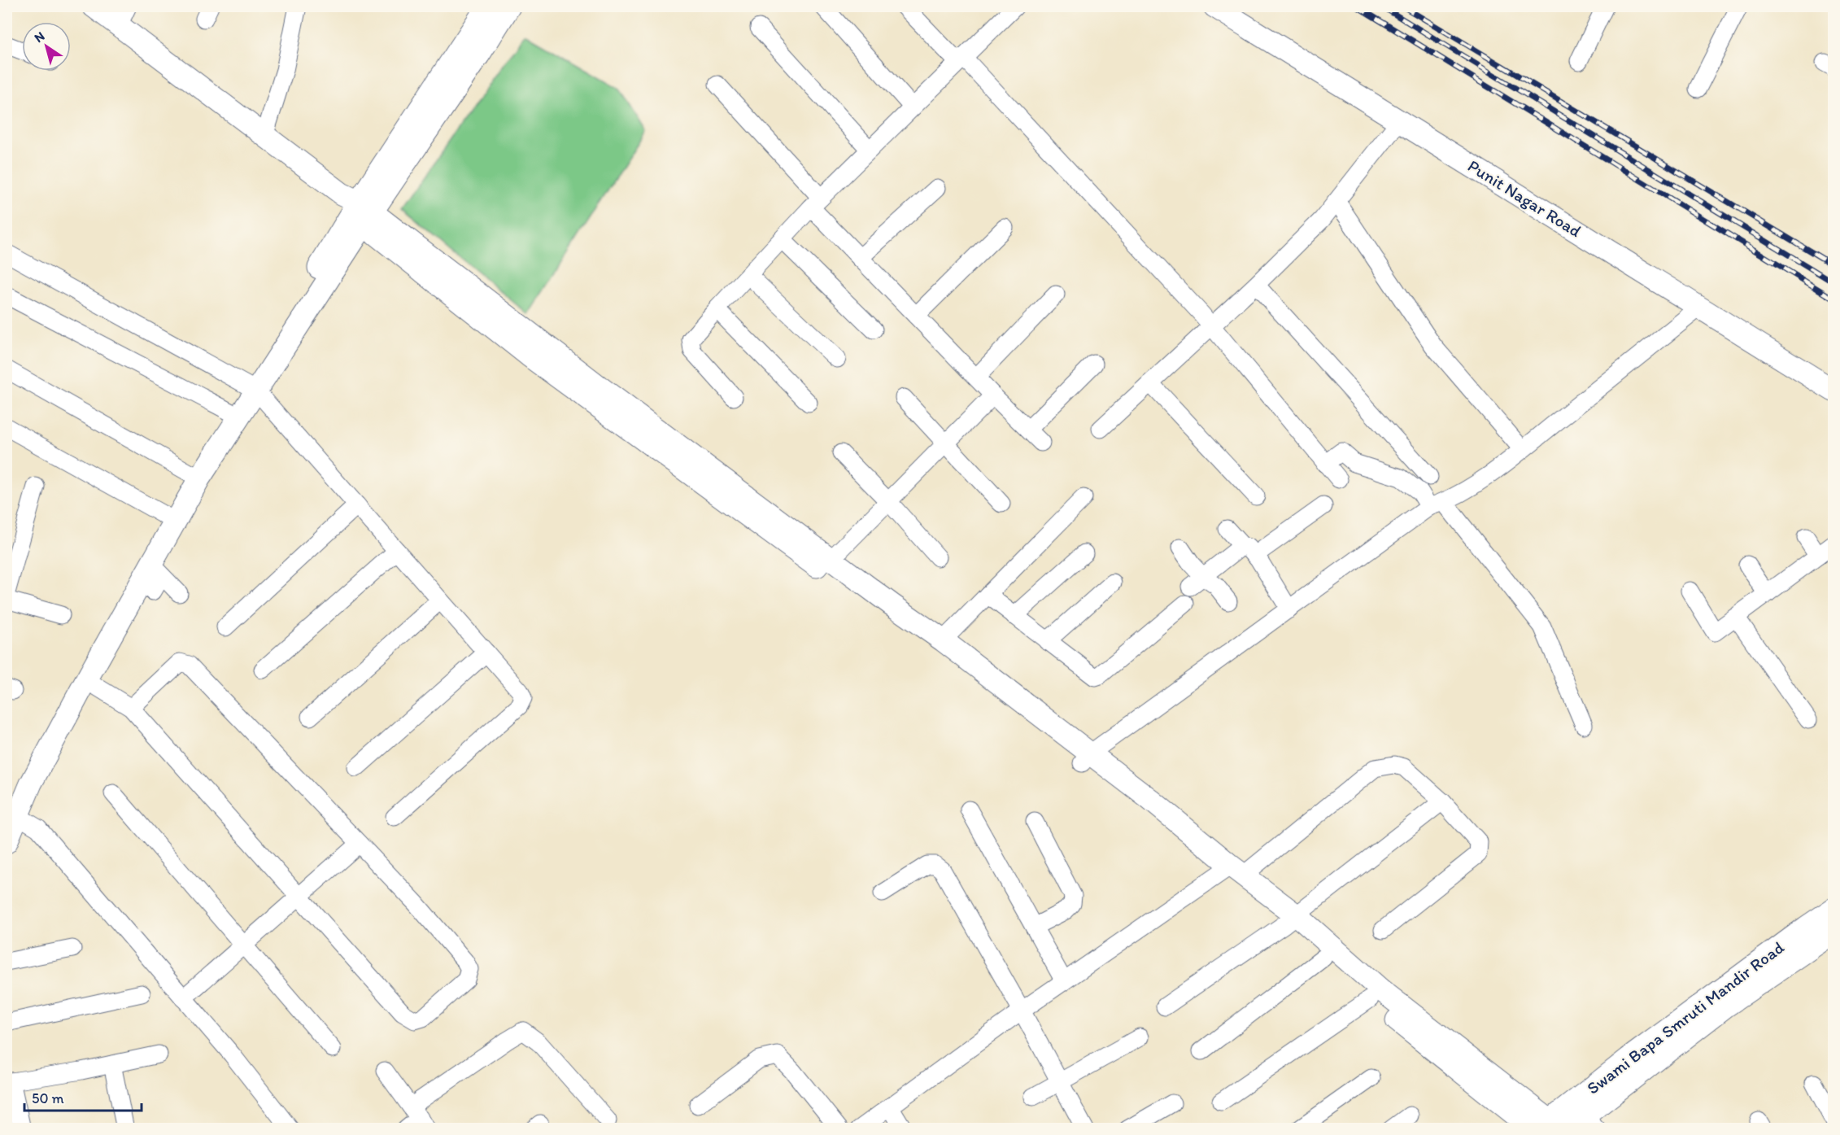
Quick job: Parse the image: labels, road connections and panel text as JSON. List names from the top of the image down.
{
  "streets": {
    "street": ["Punit Nagar Road", "Swami Bapa Smruti Mandir Road"]
  },
  "scale_bar": "50 m",
  "north": "top left"
}
